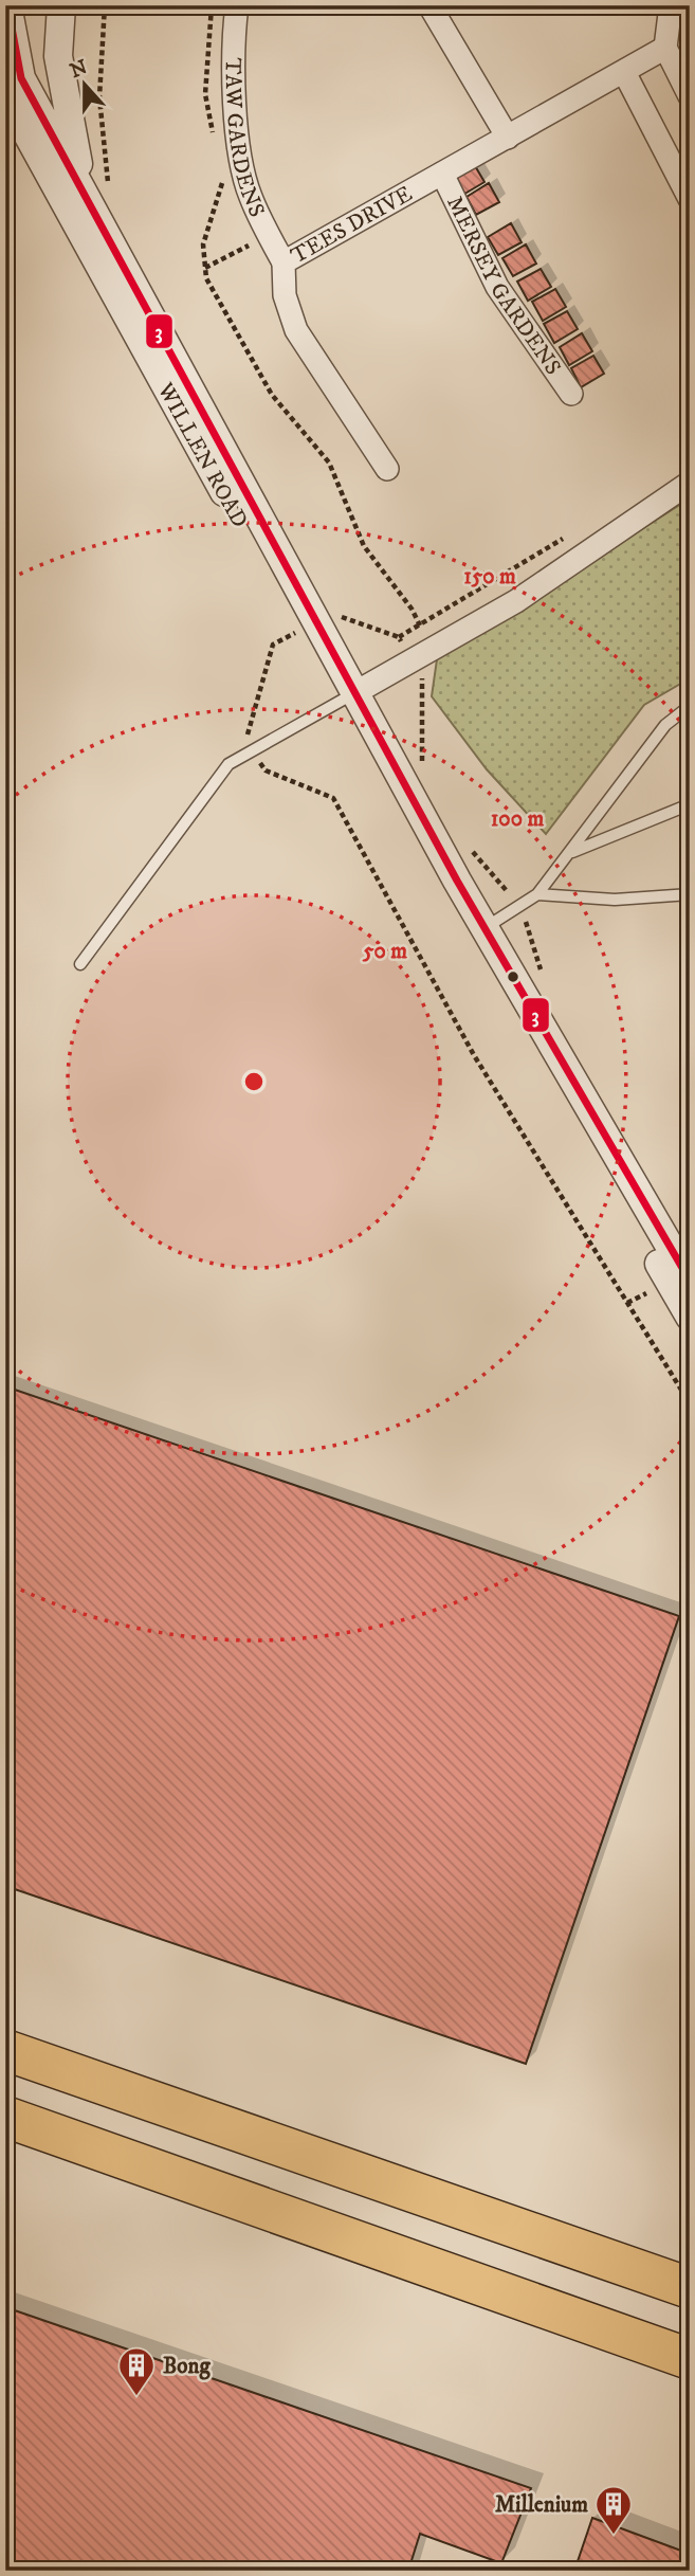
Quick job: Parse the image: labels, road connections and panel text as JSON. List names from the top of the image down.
{
  "streets": {
    "street": [
      "TAW GARDENS",
      "TEES DRIVE",
      "MERSEY GARDENS",
      "WILLEN ROAD"
    ]
  },
  "crossings": [
    ["TAW GARDENS", "TEES DRIVE"],
    ["TEES DRIVE", "MERSEY GARDENS"]
  ],
  "places": {
    "building": ["Bong", "Millenium"]
  },
  "lines": ["transit line 3"],
  "north": "top",
  "rings": ["150 m", "100 m", "50 m"]
}
